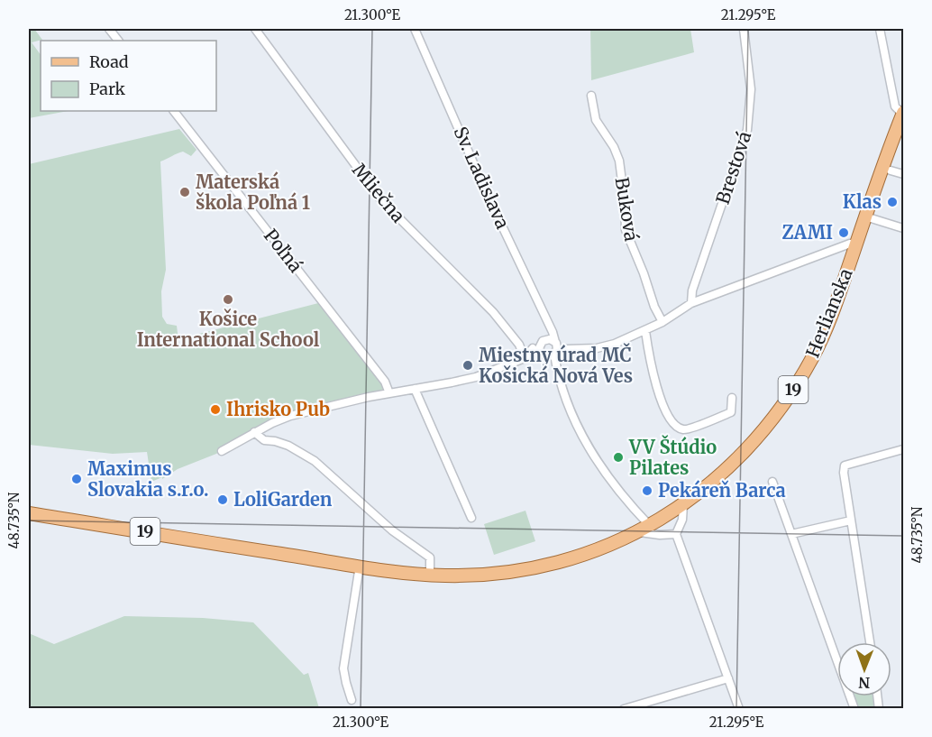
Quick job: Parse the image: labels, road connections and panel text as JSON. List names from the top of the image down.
{
  "streets": {
    "main road": ["Herlianska", "19"],
    "street": [
      "Brestová",
      "Sv. Ladislava",
      "Mliečna",
      "Buková",
      "Poľná"
    ]
  },
  "crossings": [
    ["Herlianska", "19"]
  ],
  "places": [
    "Materská škola Poľná 1",
    "Klas",
    "ZAMI",
    "Košice International School",
    "Miestny úrad MČ Košická Nová Ves",
    "Ihrisko Pub",
    "VV Štúdio Pilates",
    "Maximus Slovakia s.r.o.",
    "Pekáreň Barca",
    "LoliGarden"
  ],
  "legend": ["Road", "Park"],
  "north": "bottom",
  "coordinates": ["21.300°E", "21.295°E", "48.735°N"]
}
